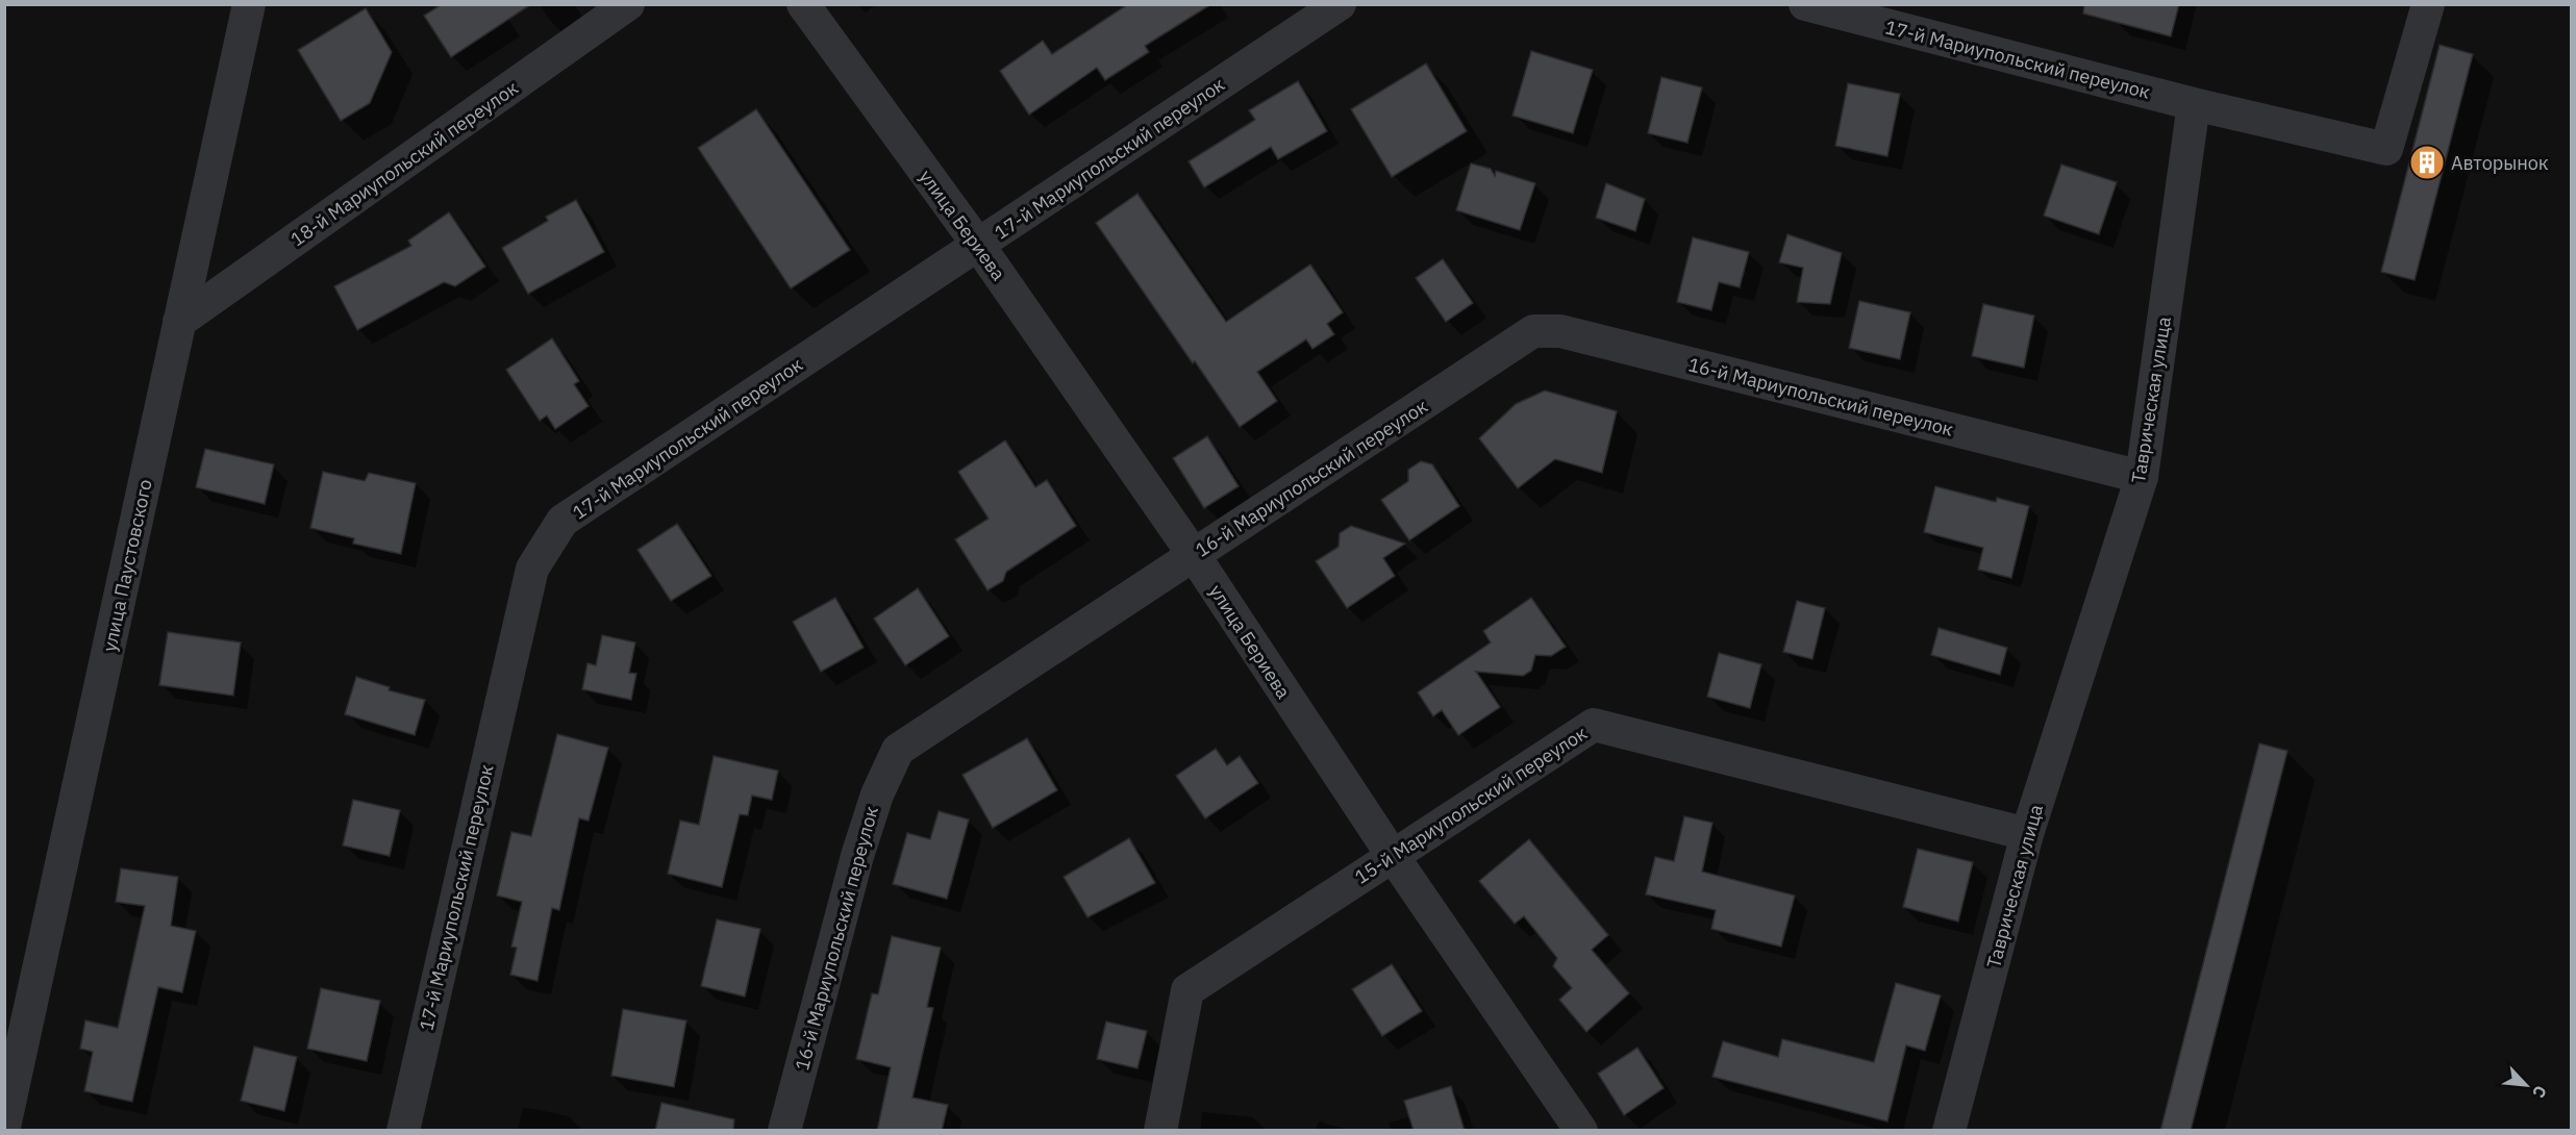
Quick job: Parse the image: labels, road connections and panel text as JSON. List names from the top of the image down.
{
  "streets": {
    "street": [
      "17-й Мариупольский переулок",
      "18-й Мариупольский переулок",
      "улица Бериева",
      "16-й Мариупольский переулок",
      "Таврическая улица",
      "улица Паустовского",
      "15-й Мариупольский переулок"
    ]
  },
  "crossings": [
    ["17-й Мариупольский переулок", "улица Бериева"],
    ["17-й Мариупольский переулок", "Таврическая улица"],
    ["18-й Мариупольский переулок", "улица Паустовского"],
    ["улица Бериева", "16-й Мариупольский переулок"],
    ["улица Бериева", "15-й Мариупольский переулок"],
    ["16-й Мариупольский переулок", "Таврическая улица"],
    ["Таврическая улица", "15-й Мариупольский переулок"]
  ],
  "places": {
    "building": ["Авторынок"]
  },
  "north": "bottom right"
}
